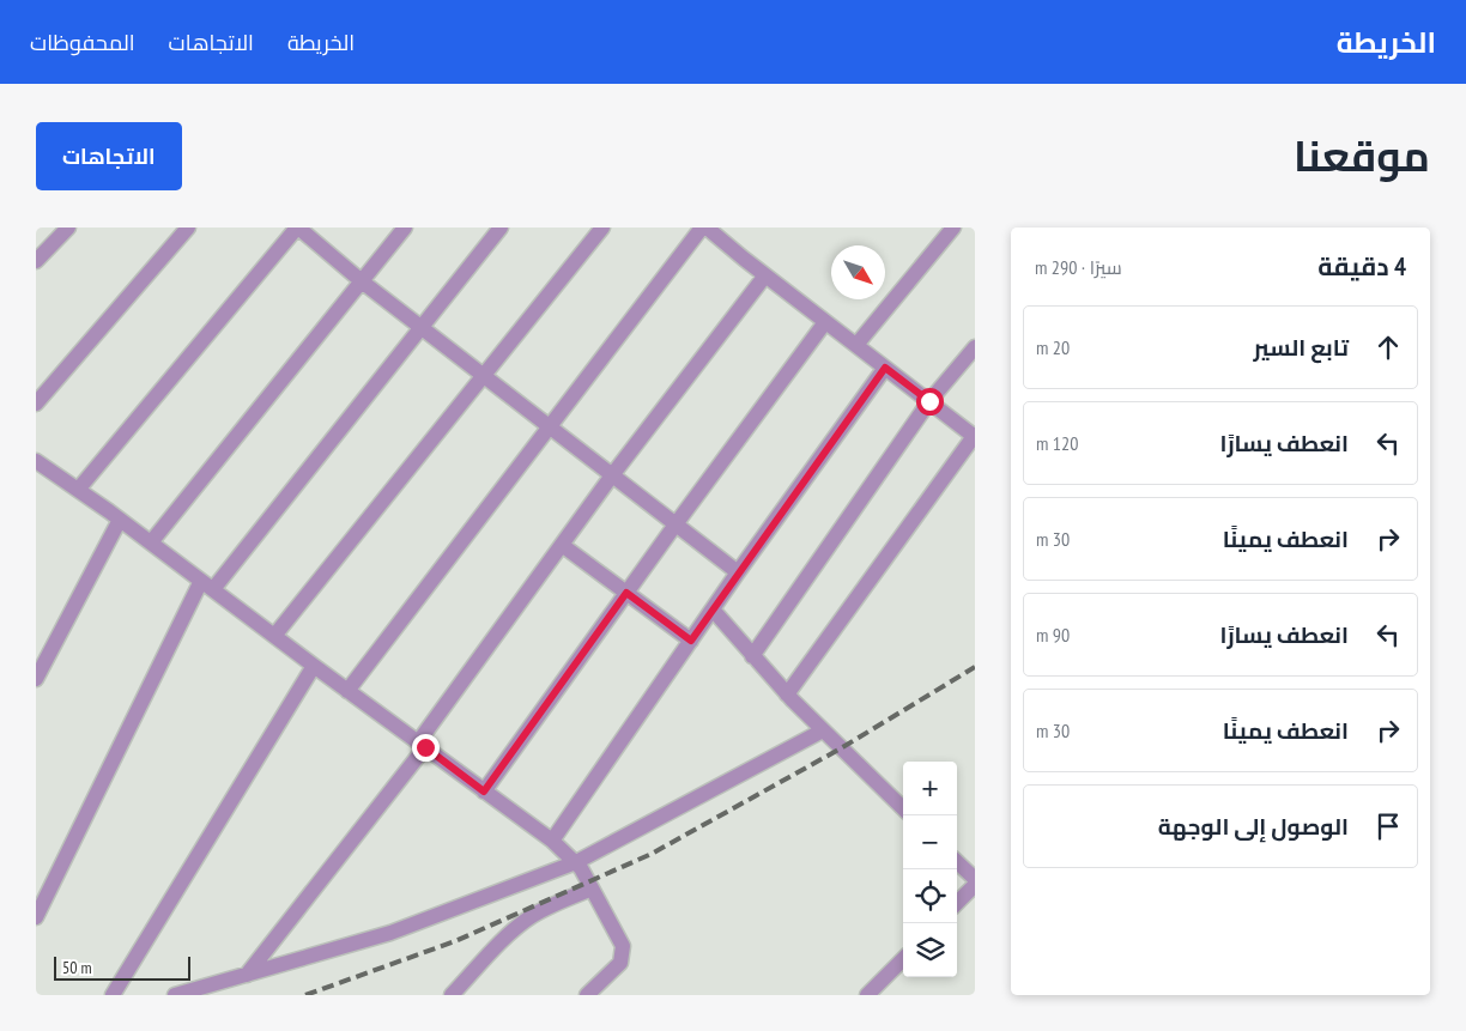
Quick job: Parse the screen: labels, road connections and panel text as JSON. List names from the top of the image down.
{
  "scale_bar": "50 m",
  "north": "bottom right",
  "page": {
    "header": "الخريطة",
    "nav": ["الخريطة", "الاتجاهات", "المحفوظات"],
    "title": "موقعنا",
    "buttons": "الاتجاهات",
    "heading": ["4 دقيقة", "سيرًا · 290 m"],
    "list": [
      ["تابع السير", "20 m"],
      ["انعطف يسارًا", "120 m"],
      ["انعطف يمينًا", "30 m"],
      ["انعطف يسارًا", "90 m"],
      ["انعطف يمينًا", "30 m"],
      "الوصول إلى الوجهة"
    ],
    "map_buttons": ["+", "−"],
    "scale": "50 m"
  }
}
